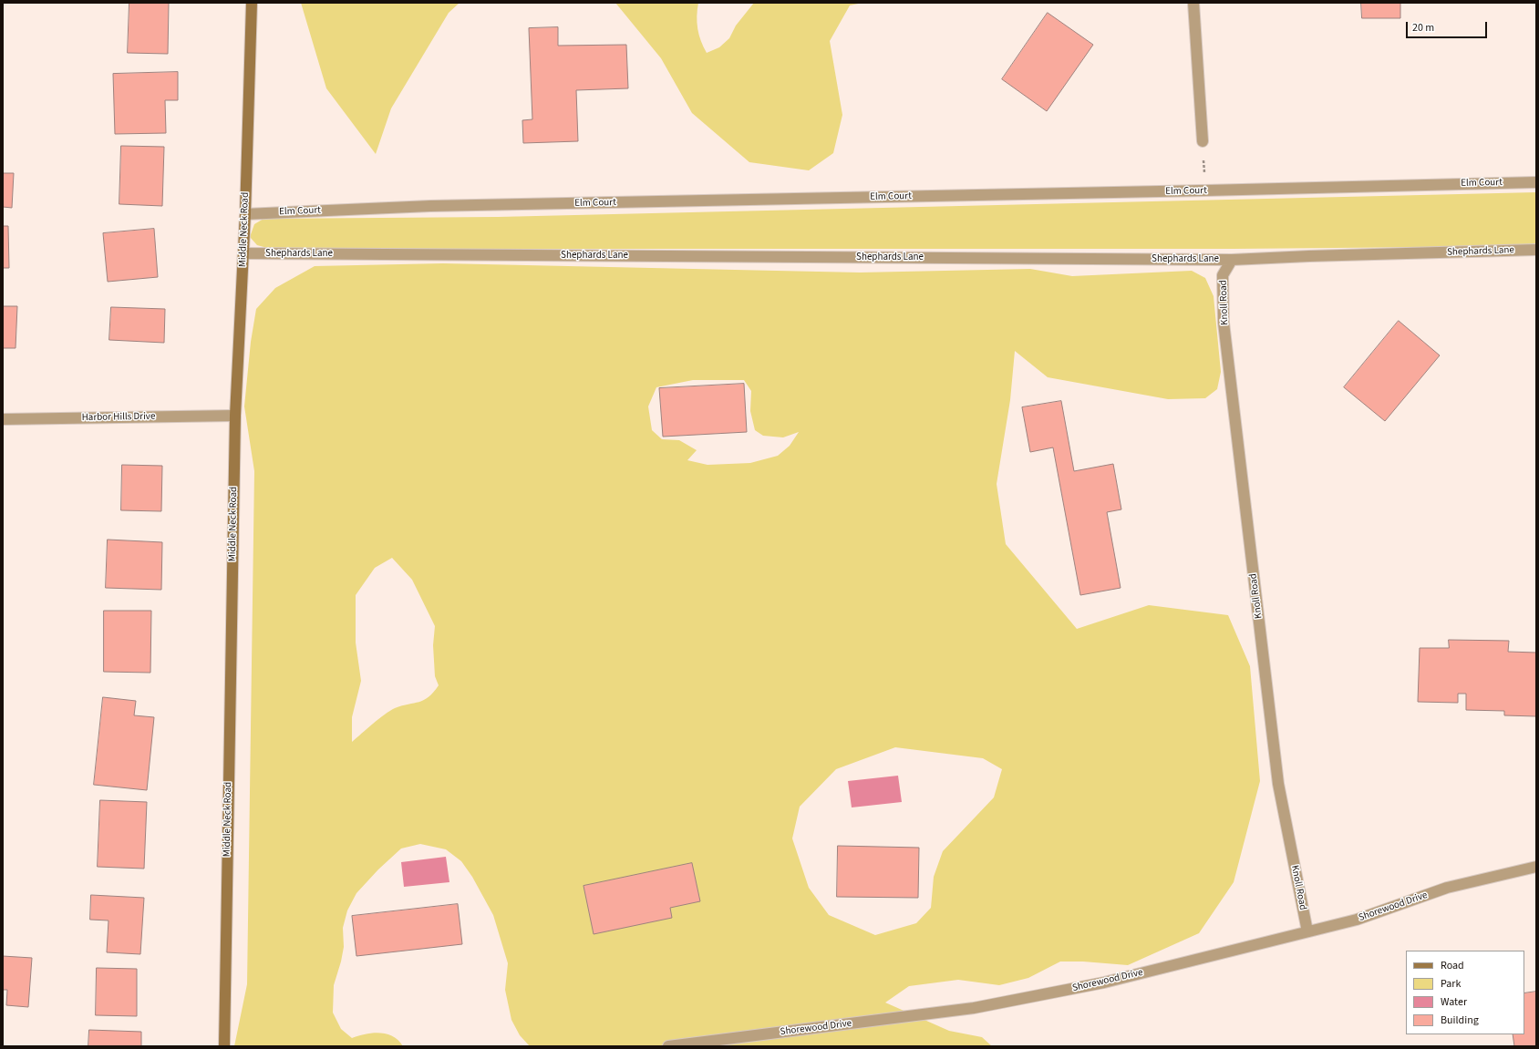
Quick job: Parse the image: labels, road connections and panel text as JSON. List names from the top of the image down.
{
  "streets": {
    "main road": ["Middle Neck Road"],
    "street": [
      "Elm Court",
      "Shephards Lane",
      "Knoll Road",
      "Harbor Hills Drive",
      "Shorewood Drive"
    ]
  },
  "crossings": [
    ["Elm Court", "Middle Neck Road"],
    ["Middle Neck Road", "Shephards Lane"],
    ["Middle Neck Road", "Harbor Hills Drive"],
    ["Shephards Lane", "Knoll Road"],
    ["Knoll Road", "Shorewood Drive"]
  ],
  "legend": [
    "Road",
    "Park",
    "Water",
    "Building"
  ],
  "scale_bar": "20 m"
}
